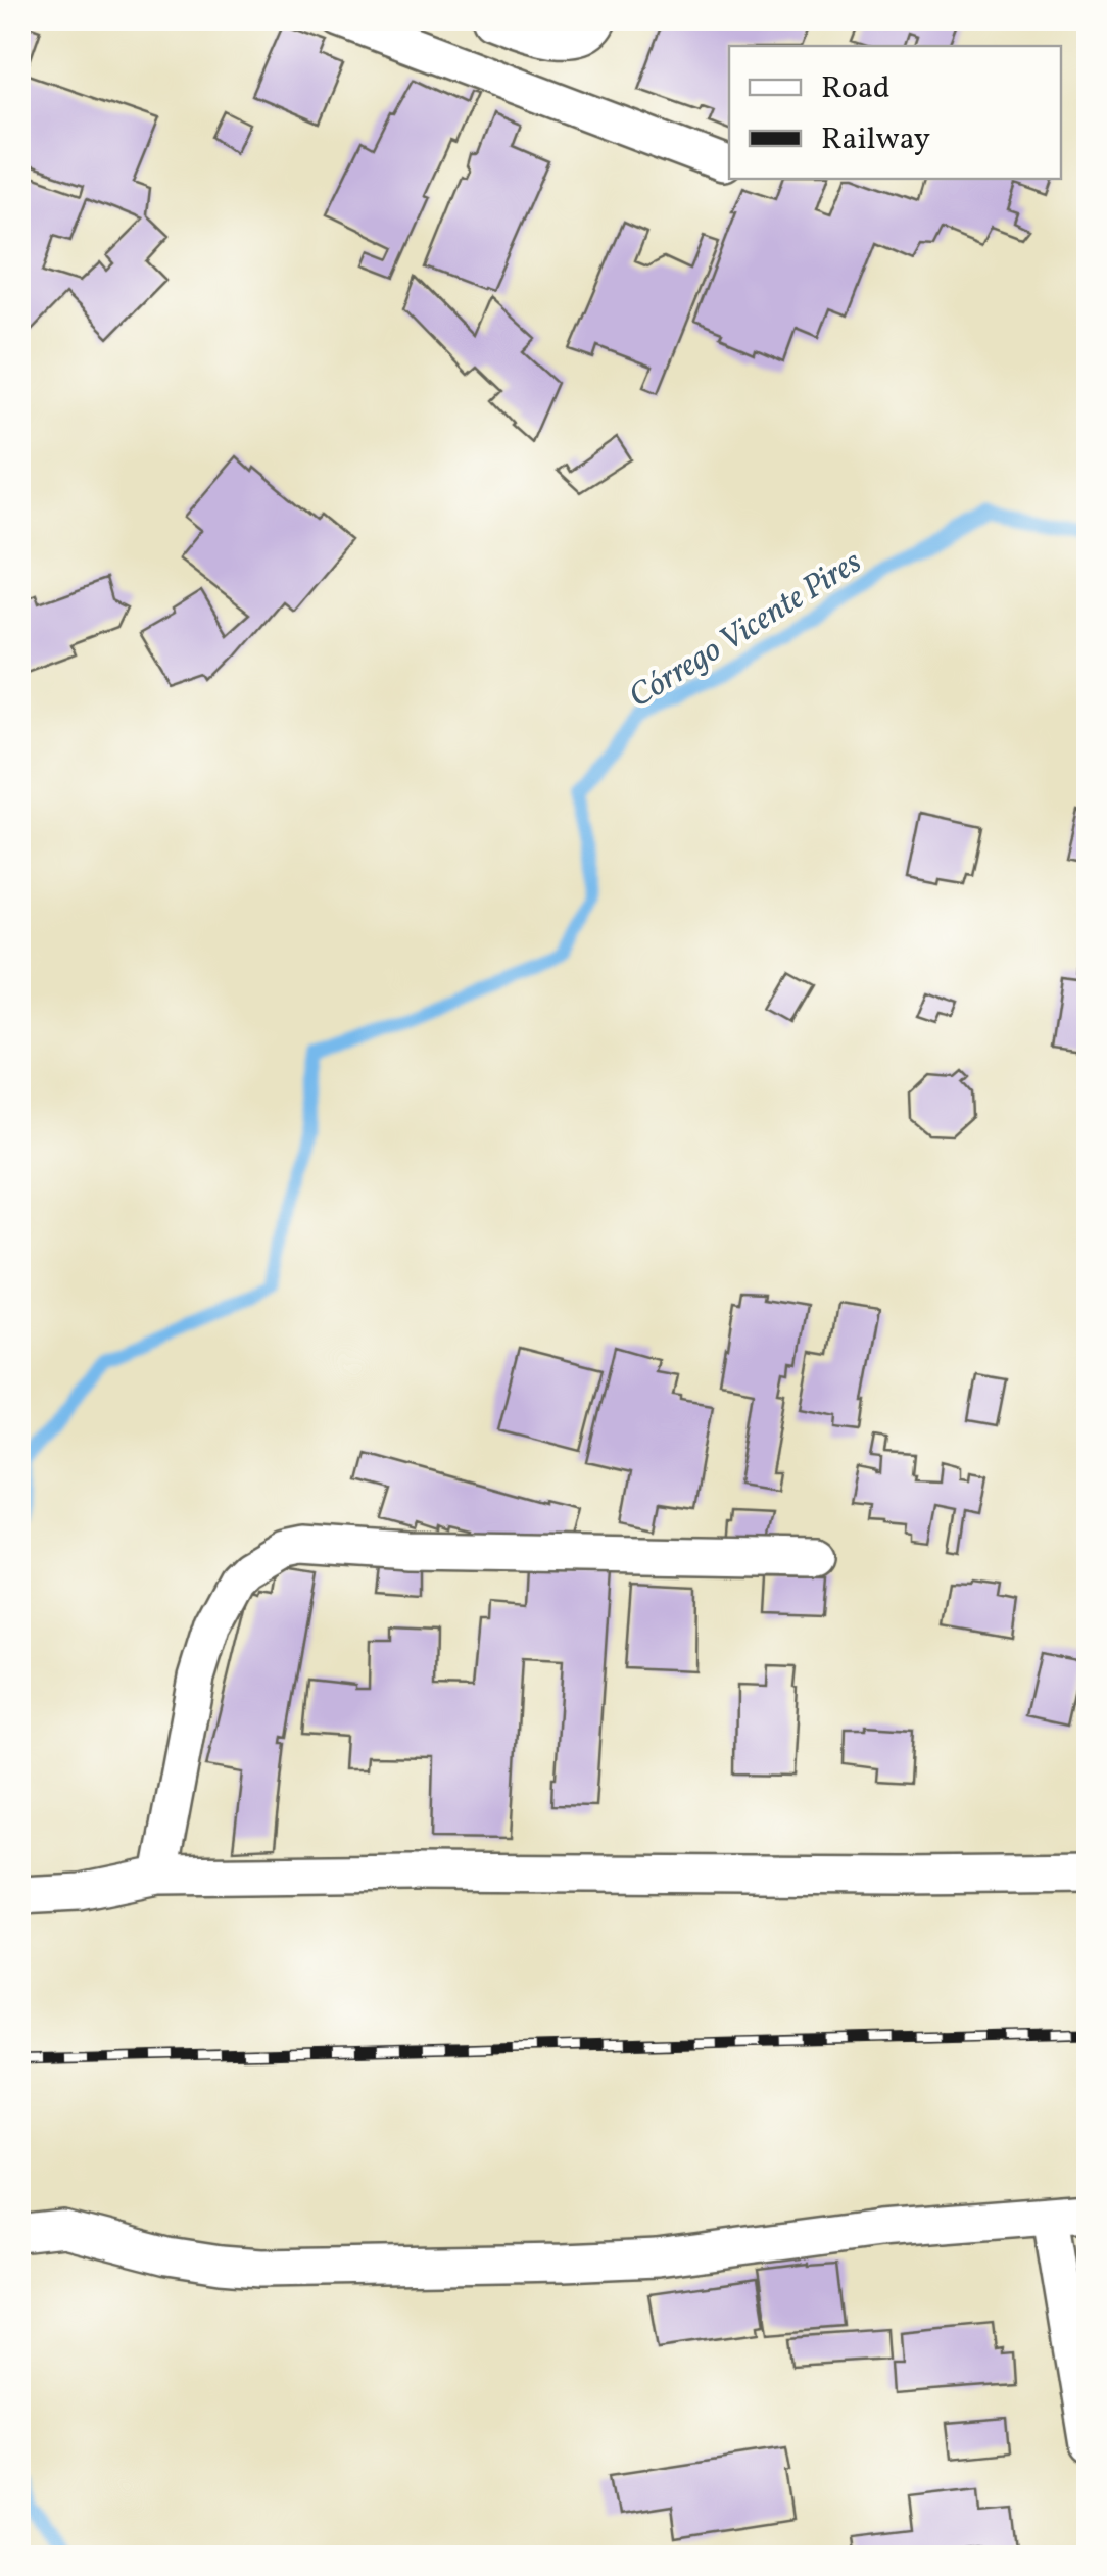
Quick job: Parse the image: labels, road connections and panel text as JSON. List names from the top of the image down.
{
  "water": ["Córrego Vicente Pires"],
  "legend": ["Road", "Railway"]
}
